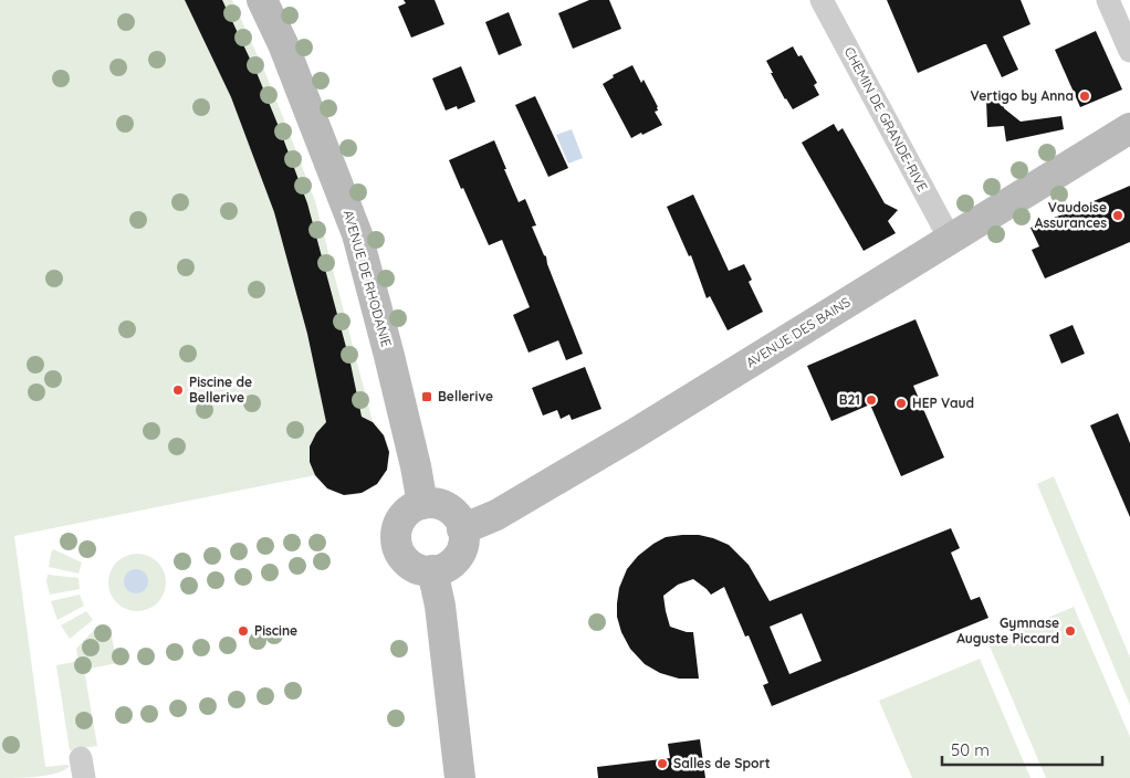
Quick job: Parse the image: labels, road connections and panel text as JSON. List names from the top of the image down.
{
  "streets": {
    "main road": ["AVENUE DE RHODANIE", "AVENUE DES BAINS"],
    "street": ["CHEMIN DE GRANDE-RIVE"]
  },
  "crossings": [
    ["CHEMIN DE GRANDE-RIVE", "AVENUE DES BAINS"],
    ["AVENUE DE RHODANIE", "AVENUE DES BAINS"]
  ],
  "places": {
    "other": [
      "Vertigo by Anna",
      "Vaudoise Assurances",
      "Piscine de Bellerive",
      "B21",
      "HEP Vaud",
      "Piscine",
      "Gymnase Auguste Piccard",
      "Salles de Sport"
    ],
    "transit": ["Bellerive"]
  },
  "scale_bar": "50 m"
}
